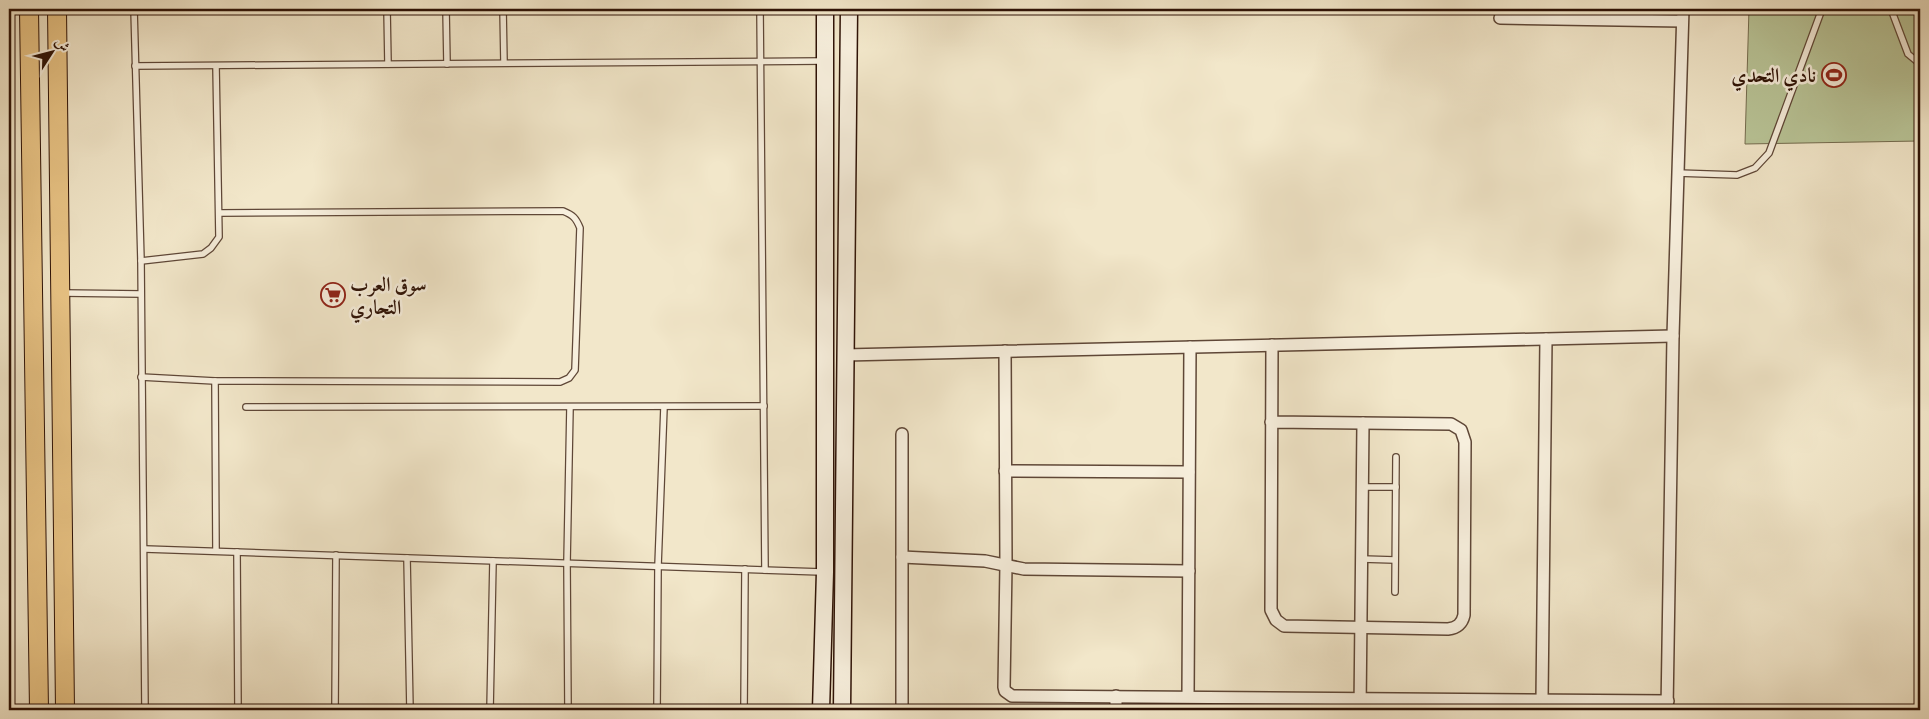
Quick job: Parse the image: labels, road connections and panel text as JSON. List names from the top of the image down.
{
  "places": {
    "sports": ["نادي التحدي"],
    "supermarket": ["سوق العرب التجاري"]
  },
  "north": "top right"
}
